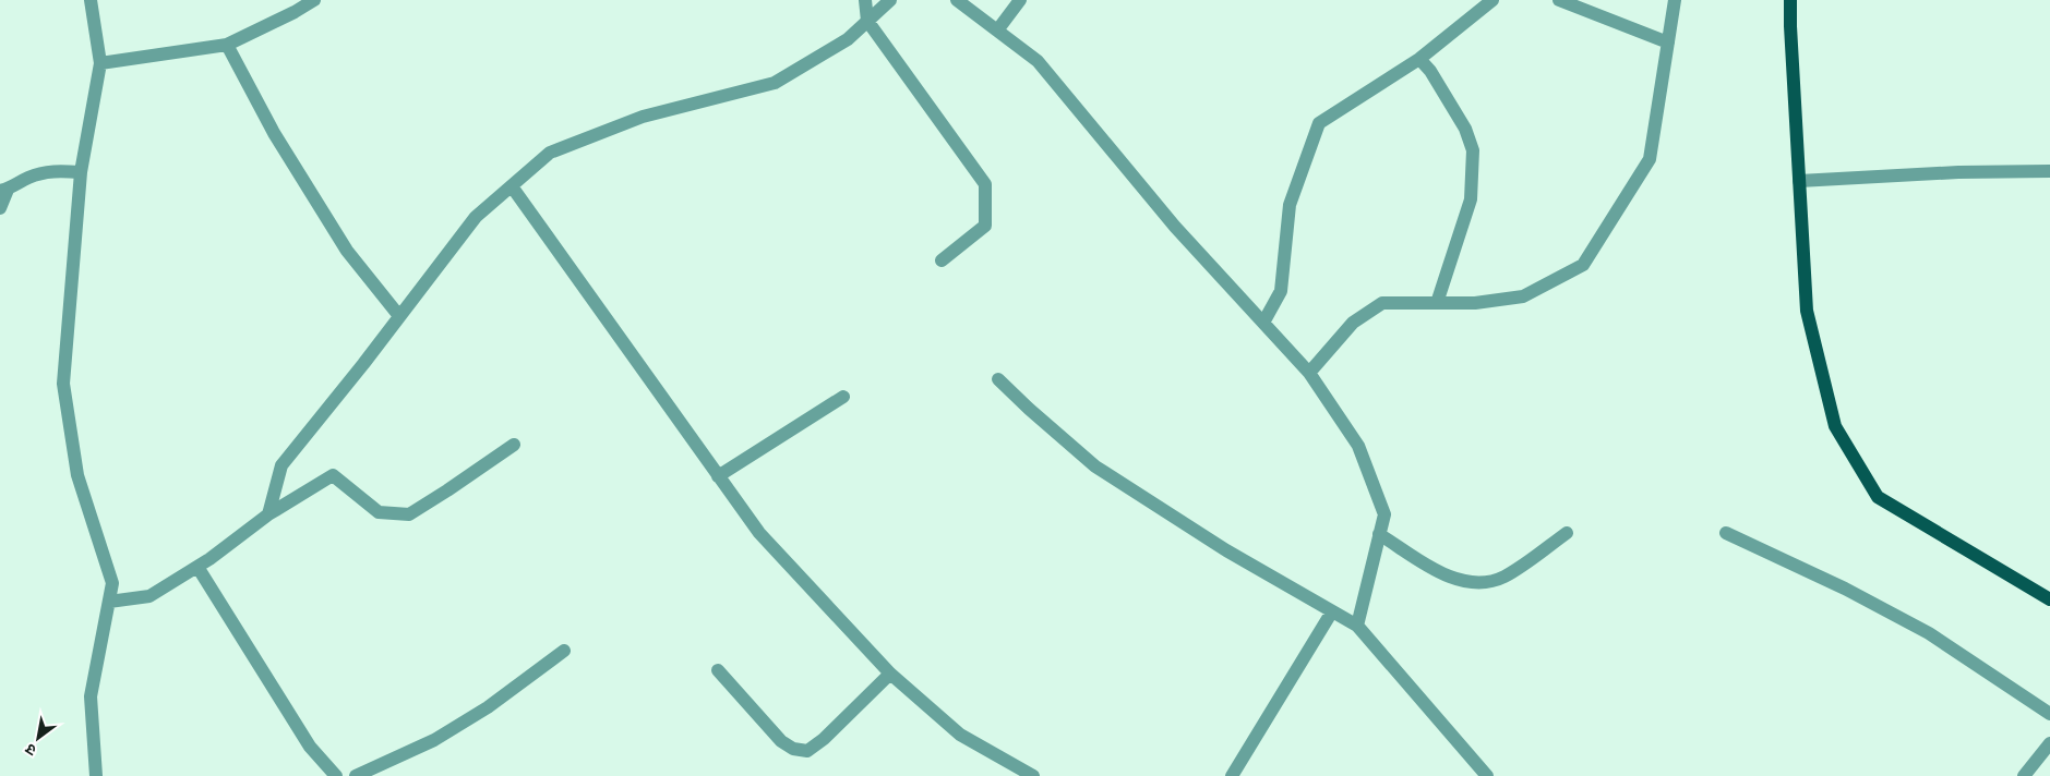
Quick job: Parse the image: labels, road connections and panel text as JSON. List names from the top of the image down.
{
  "north": "bottom left"
}
